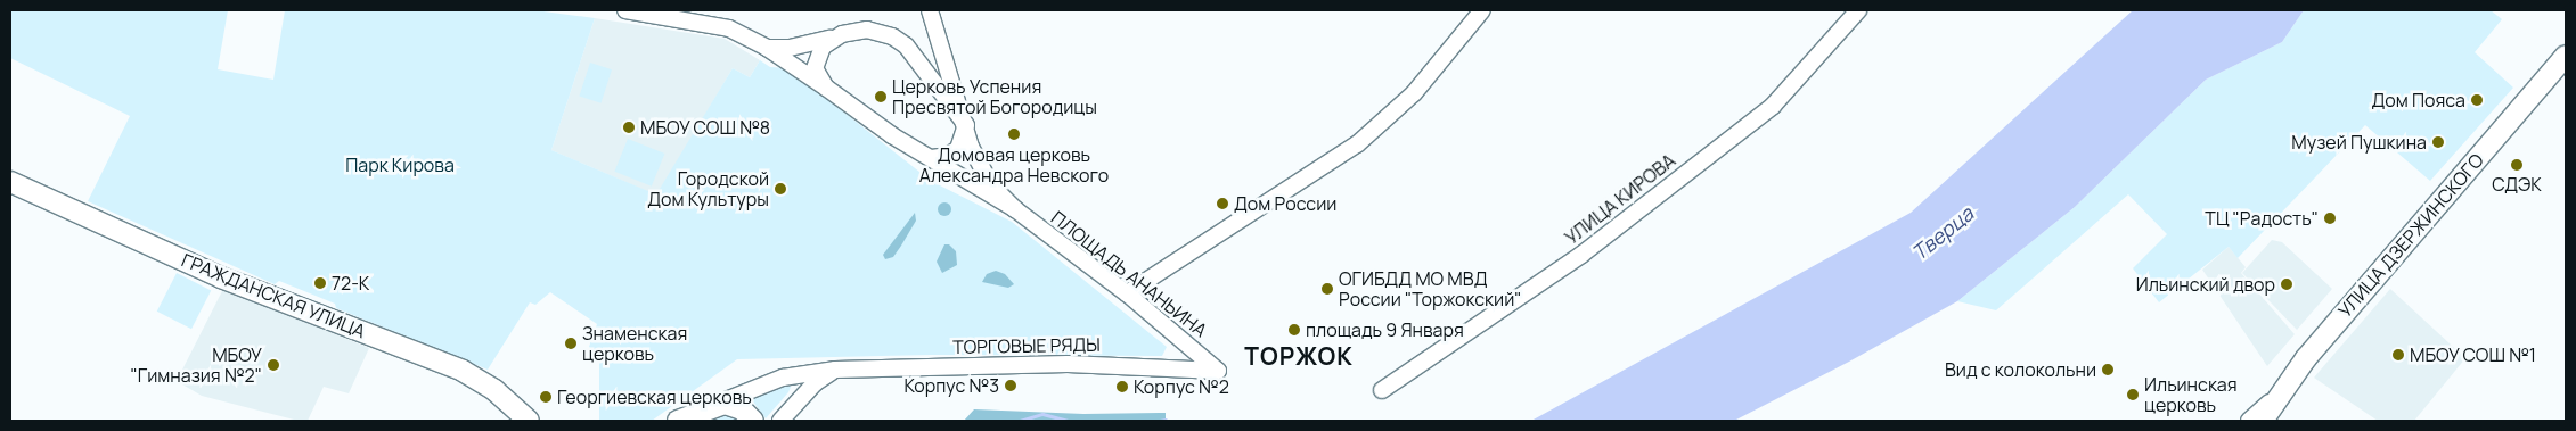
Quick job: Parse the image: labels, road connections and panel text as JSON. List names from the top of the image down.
{
  "streets": {
    "main road": ["УЛИЦА ДЗЕРЖИНСКОГО", "ГРАЖДАНСКАЯ УЛИЦА"],
    "street": ["УЛИЦА КИРОВА", "ПЛОЩАДЬ АНАНЬИНА", "ТОРГОВЫЕ РЯДЫ"]
  },
  "crossings": [
    ["ПЛОЩАДЬ АНАНЬИНА", "ТОРГОВЫЕ РЯДЫ"]
  ],
  "districts": ["ТОРЖОК"],
  "water": ["Тверца"],
  "parks": ["Парк Кирова"],
  "places": [
    "Церковь Успения Пресвятой Богородицы",
    "Дом Пояса",
    "МБОУ СОШ №8",
    "Домовая церковь Александра Невского",
    "Музей Пушкина",
    "СДЭК",
    "Городской Дом Культуры",
    "Дом России",
    "ТЦ \"Радость\"",
    "72-К",
    "Ильинский двор",
    "ОГИБДД МО МВД России \"Торжокский\"",
    "площадь 9 Января",
    "Знаменская церковь",
    "МБОУ СОШ №1",
    "МБОУ \"Гимназия №2\"",
    "Вид с колокольни",
    "Корпус №3",
    "Корпус №2",
    "Ильинская церковь",
    "Георгиевская церковь"
  ]
}
